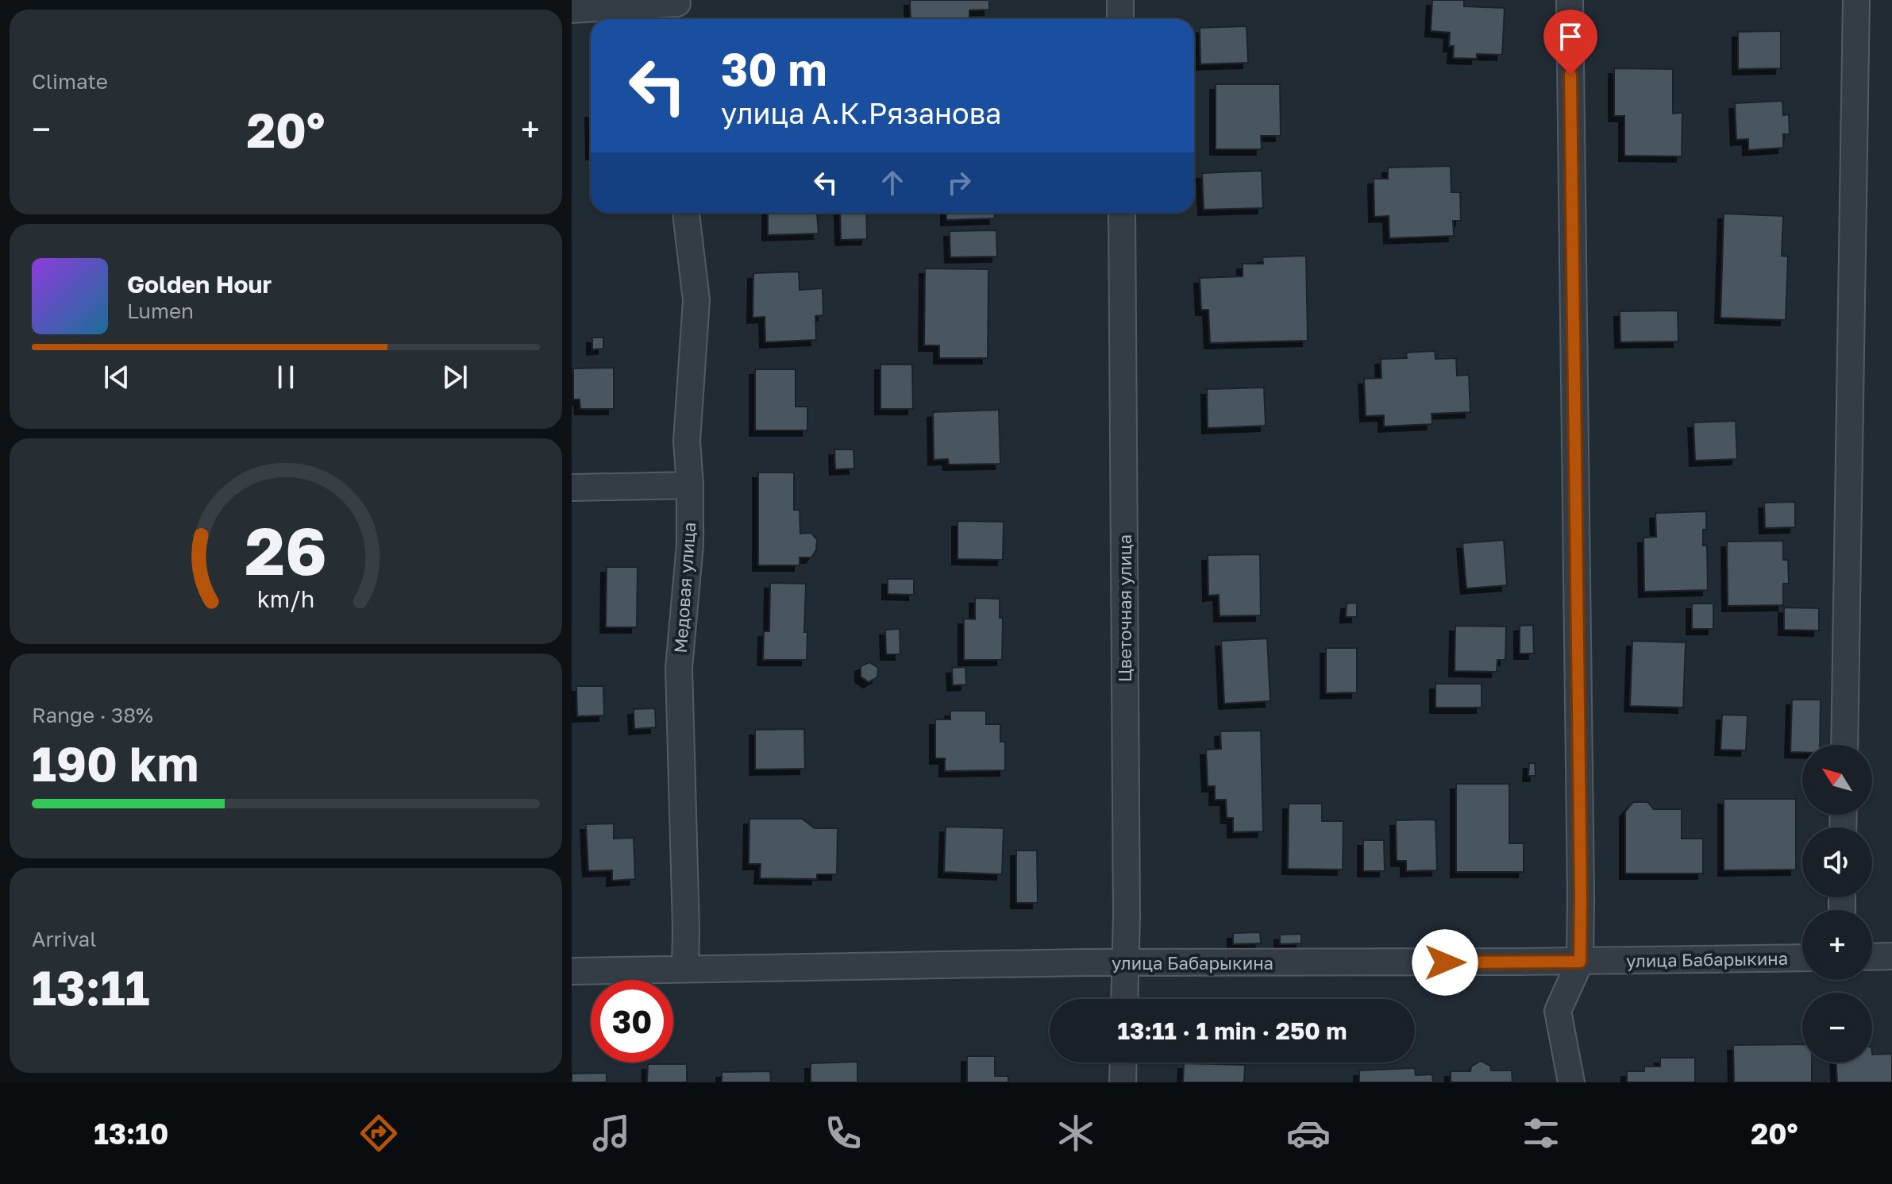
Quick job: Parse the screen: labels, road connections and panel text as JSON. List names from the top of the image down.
{
  "streets": {
    "street": ["Медовая улица", "Цветочная улица", "улица Бабарыкина"]
  },
  "crossings": [
    ["Медовая улица", "улица Бабарыкина"],
    ["Цветочная улица", "улица Бабарыкина"]
  ],
  "north": "top left",
  "page": {
    "tile": [
      "Climate",
      ["Range · 38%", "190 km"],
      ["Arrival", "13:11"]
    ],
    "turn": ["30 m", "улица А.К.Рязанова"],
    "heat": ["−", "20°", "+"],
    "song": ["Golden Hour", "Lumen"],
    "map_buttons": ["+", "−"],
    "limit": "30",
    "trip": "13:11 · 1 min · 250 m",
    "tabs": ["13:10", "20°"],
    "gauge": ["26", "km/h"]
  }
}
